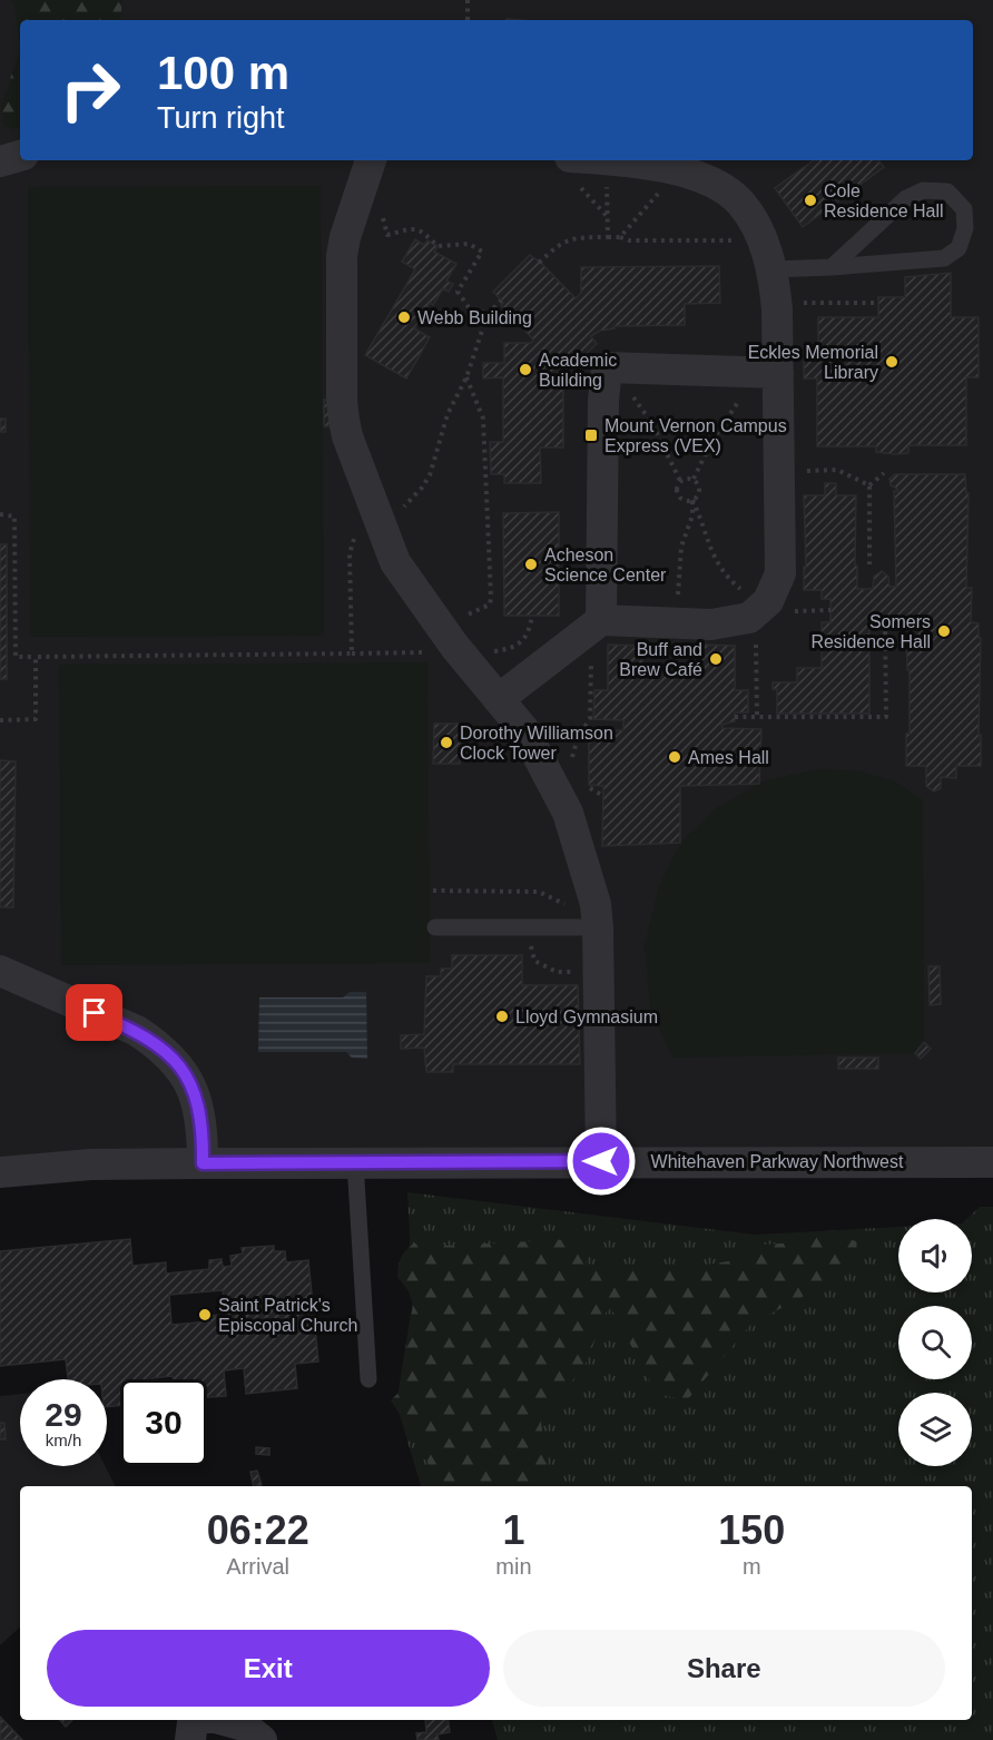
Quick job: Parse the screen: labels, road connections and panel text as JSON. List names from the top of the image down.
{
  "streets": {
    "street": ["Whitehaven Parkway Northwest"]
  },
  "places": {
    "other": [
      "Cole Residence Hall",
      "Webb Building",
      "Eckles Memorial Library",
      "Academic Building",
      "Acheson Science Center",
      "Somers Residence Hall",
      "Buff and Brew Café",
      "Dorothy Williamson Clock Tower",
      "Ames Hall",
      "Lloyd Gymnasium",
      "Saint Patrick's Episcopal Church"
    ],
    "transit": ["Mount Vernon Campus Express (VEX)"]
  },
  "page": {
    "turn": ["100 m", "Turn right"],
    "speed": "29 km/h",
    "limit": "30",
    "eta": [
      "06:22",
      "Arrival",
      "1",
      "min",
      "150",
      "m"
    ],
    "buttons": ["Exit", "Share"]
  }
}
